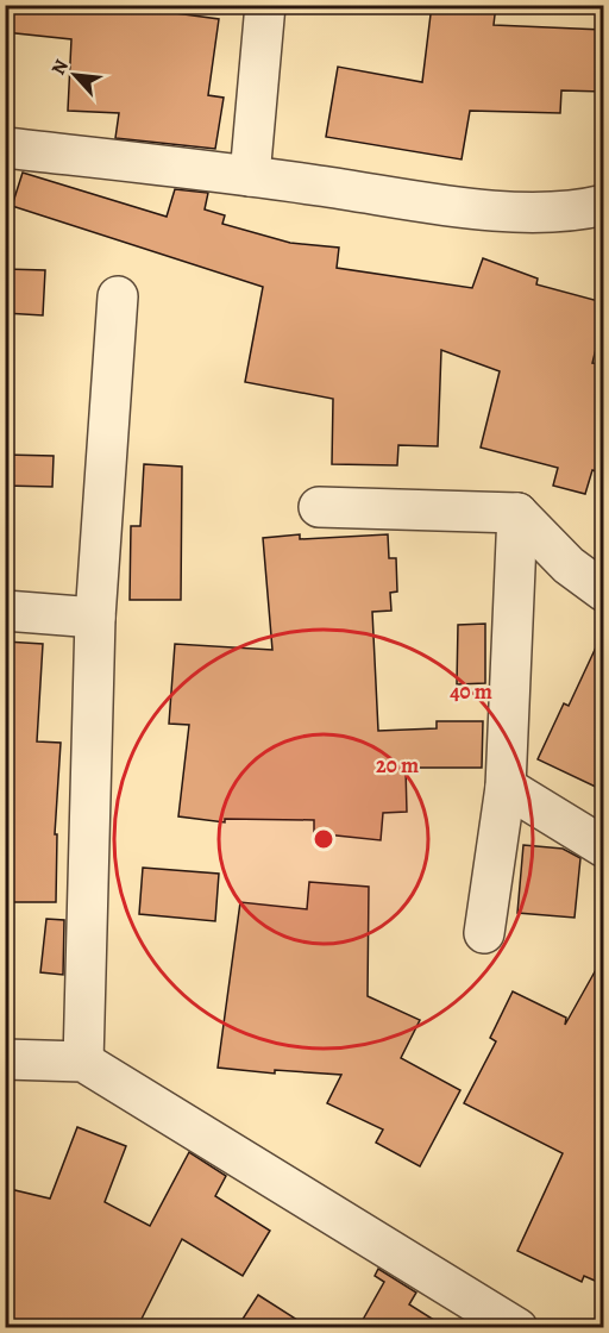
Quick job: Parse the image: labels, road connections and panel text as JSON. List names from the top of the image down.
{
  "north": "top left",
  "rings": ["40 m", "20 m"]
}
